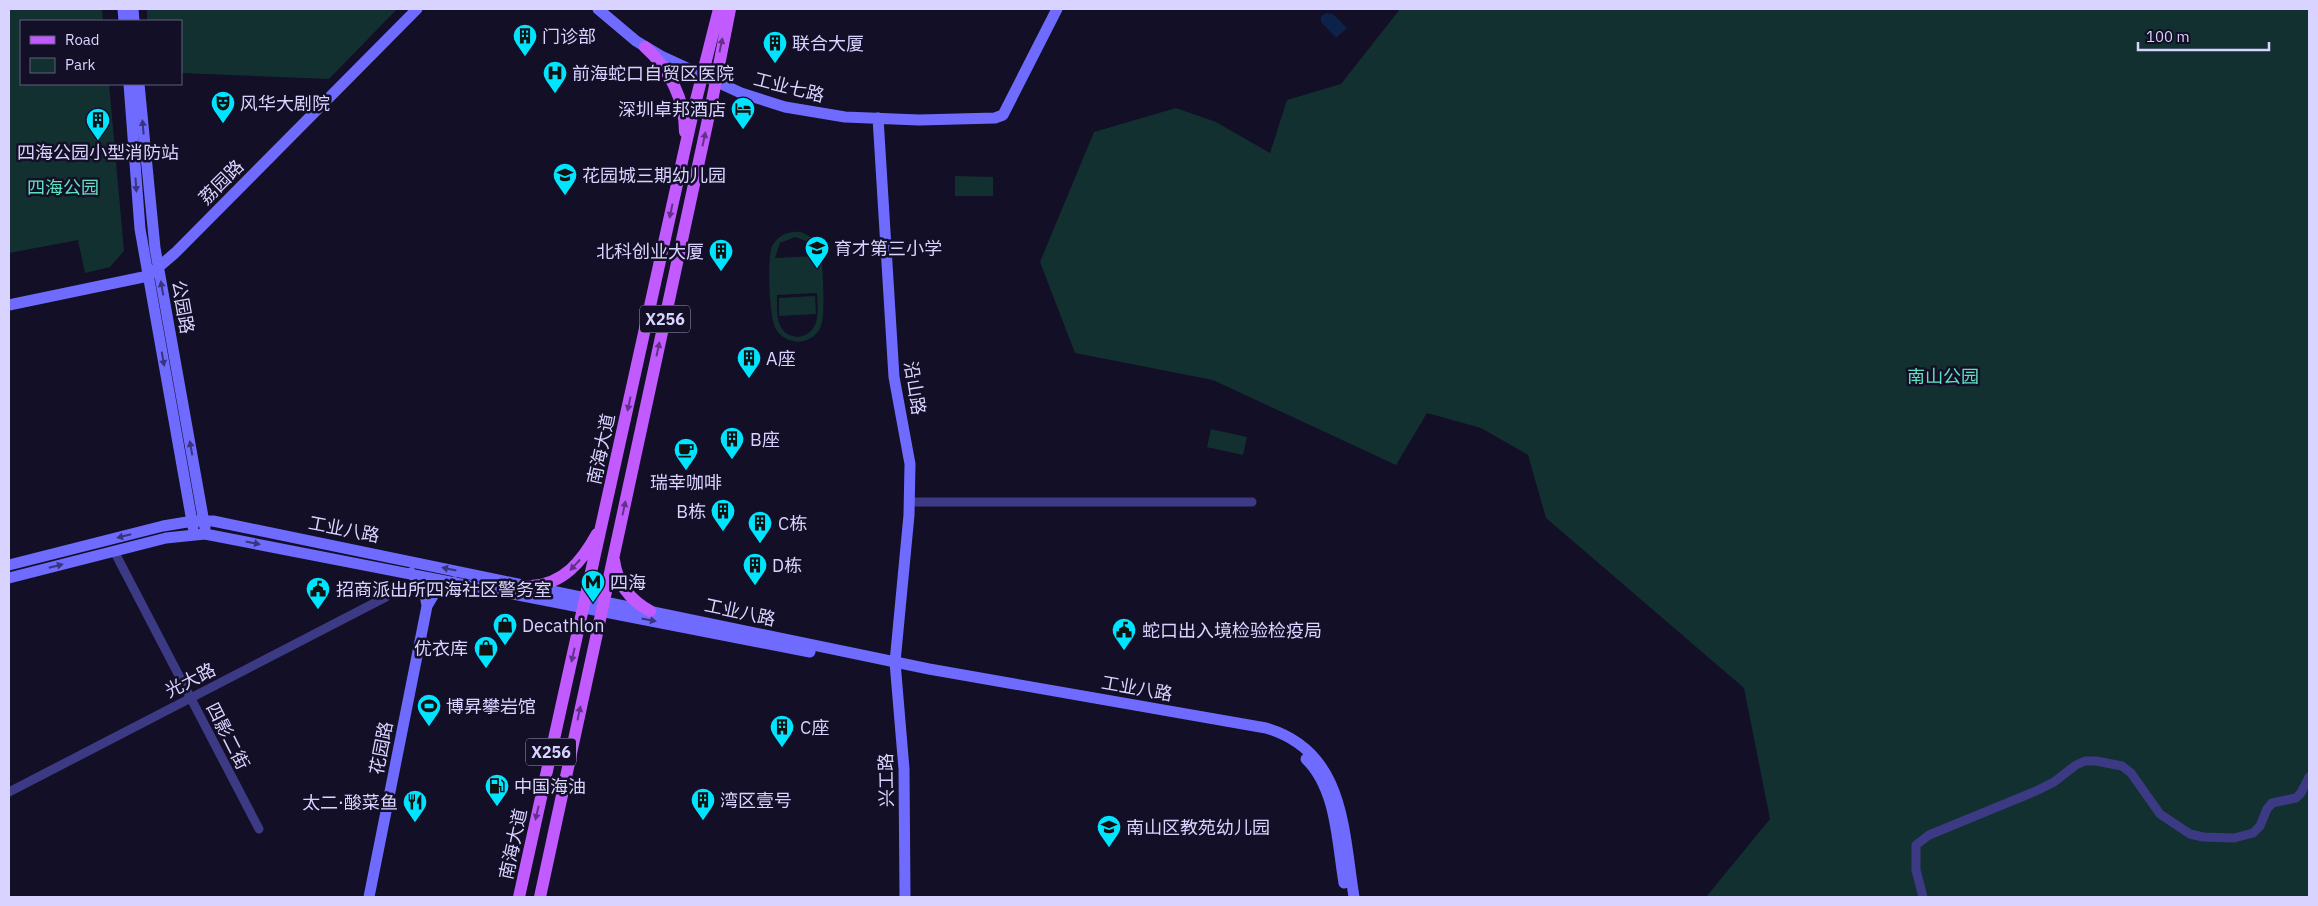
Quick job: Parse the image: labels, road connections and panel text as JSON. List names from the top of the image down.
{
  "streets": {
    "main road": ["X256", "南海大道"],
    "street": [
      "工业七路",
      "荔园路",
      "公园路",
      "沿山路",
      "工业八路",
      "光大路",
      "四影二街",
      "花园路",
      "兴工路"
    ]
  },
  "crossings": [
    ["工业七路", "沿山路"],
    ["工业七路", "南海大道"],
    ["荔园路", "公园路"],
    ["公园路", "工业八路"],
    ["沿山路", "工业八路"],
    ["沿山路", "兴工路"],
    ["南海大道", "工业八路"],
    ["工业八路", "四影二街"],
    ["工业八路", "花园路"],
    ["工业八路", "兴工路"],
    ["光大路", "四影二街"]
  ],
  "parks": ["四海公园", "南山公园"],
  "places": {
    "building": [
      "门诊部",
      "联合大厦",
      "四海公园小型消防站",
      "北科创业大厦",
      "A座",
      "B座",
      "B栋",
      "C栋",
      "D栋",
      "C座",
      "湾区壹号"
    ],
    "hospital": ["前海蛇口自贸区医院"],
    "theatre": ["风华大剧院"],
    "hotel": ["深圳卓邦酒店"],
    "school or university": ["花园城三期幼儿园", "育才第三小学", "南山区教苑幼儿园"],
    "cafe": ["瑞幸咖啡"],
    "metro station": ["四海"],
    "public building": ["招商派出所四海社区警务室", "蛇口出入境检验检疫局"],
    "shop": ["Decathlon", "优衣库"],
    "sports": ["博昇攀岩馆"],
    "fuel station": ["中国海油"],
    "restaurant": ["太二·酸菜鱼"]
  },
  "legend": ["Road", "Park"],
  "scale_bar": "100 m"
}
